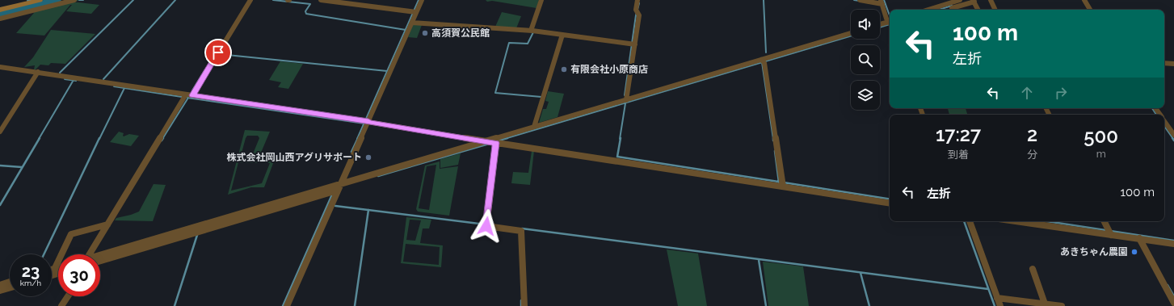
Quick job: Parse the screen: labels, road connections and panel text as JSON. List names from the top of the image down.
{
  "places": [
    "高須賀公民館",
    "有限会社小原商店",
    "株式会社岡山西アグリサポート",
    "あきちゃん農園"
  ],
  "page": {
    "turn": ["100 m", "左折"],
    "eta": [
      "17:27",
      "到着",
      "2",
      "分",
      "500",
      "m"
    ],
    "list": [
      {
        "name": "左折",
        "value": "100 m"
      }
    ],
    "speed": "23 km/h",
    "limit": "30"
  }
}
